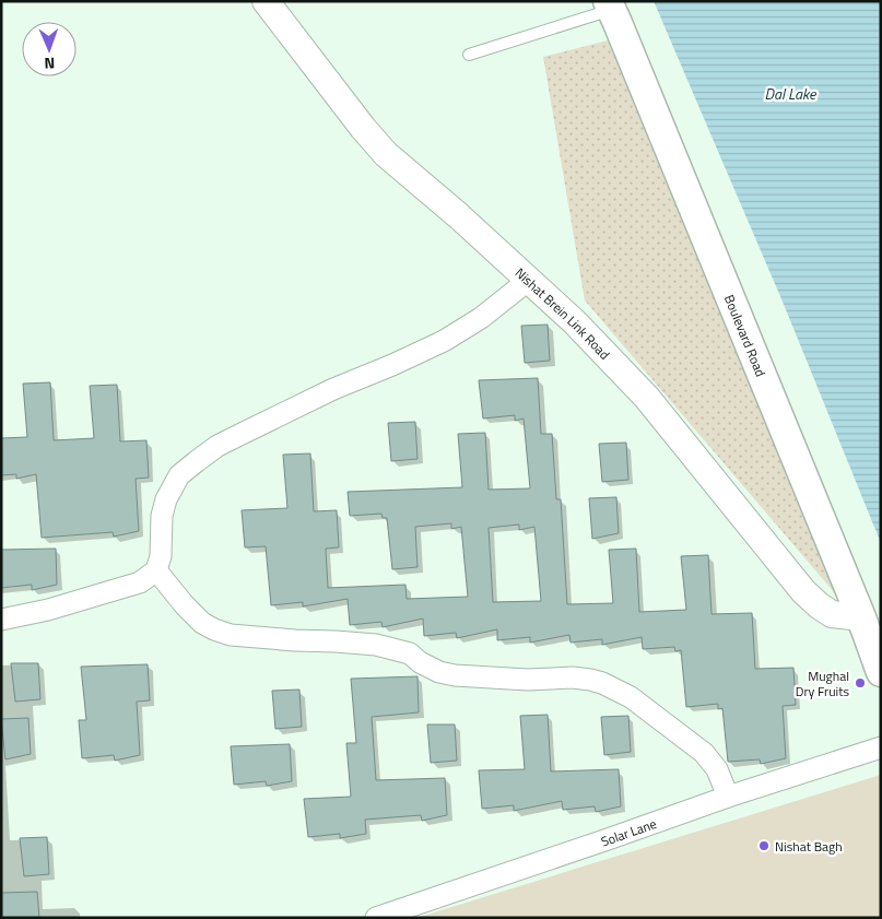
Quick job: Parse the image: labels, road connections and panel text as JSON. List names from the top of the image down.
{
  "streets": {
    "main road": ["Boulevard Road"],
    "street": ["Nishat Brein Link Road", "Solar Lane"]
  },
  "crossings": [
    ["Nishat Brein Link Road", "Boulevard Road"]
  ],
  "water": ["Dal Lake"],
  "places": ["Mughal Dry Fruits", "Nishat Bagh"],
  "north": "bottom"
}
